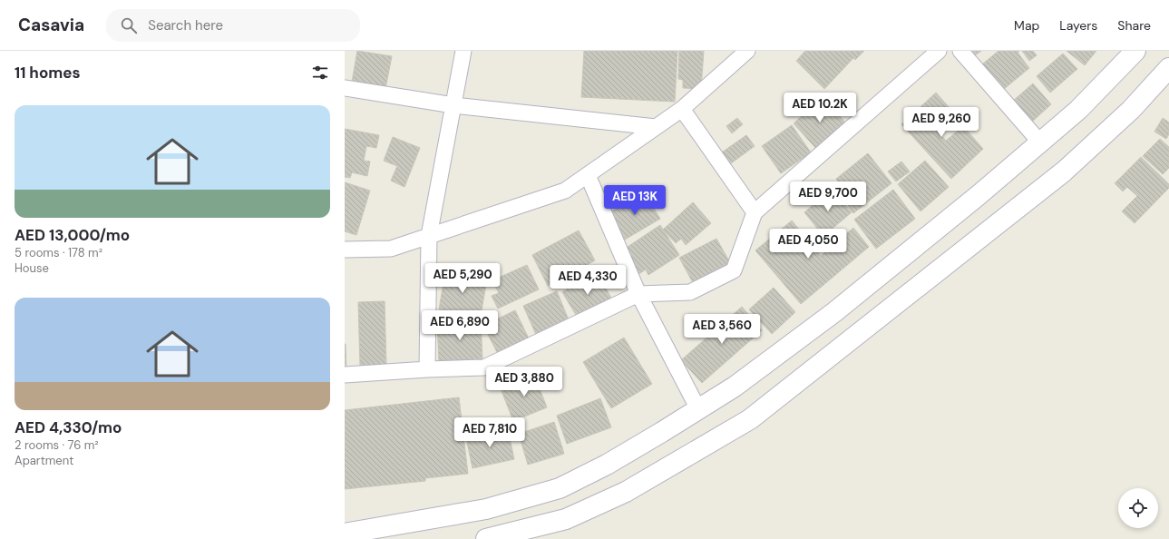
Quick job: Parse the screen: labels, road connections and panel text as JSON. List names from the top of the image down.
{
  "page": {
    "header": "Casavia",
    "search": "Search here",
    "nav": ["Map", "Layers", "Share"],
    "heading": "11 homes",
    "price": [
      "AED 10.2K",
      "AED 9,260",
      "AED 9,700",
      "AED 13K",
      "AED 4,050",
      "AED 5,290",
      "AED 4,330",
      "AED 6,890",
      "AED 3,560",
      "AED 3,880",
      "AED 7,810"
    ],
    "list": [
      {
        "name": "AED 13,000/mo",
        "note": "5 rooms · 178 m² · House"
      },
      {
        "name": "AED 4,330/mo",
        "note": "2 rooms · 76 m² · Apartment"
      }
    ]
  }
}
